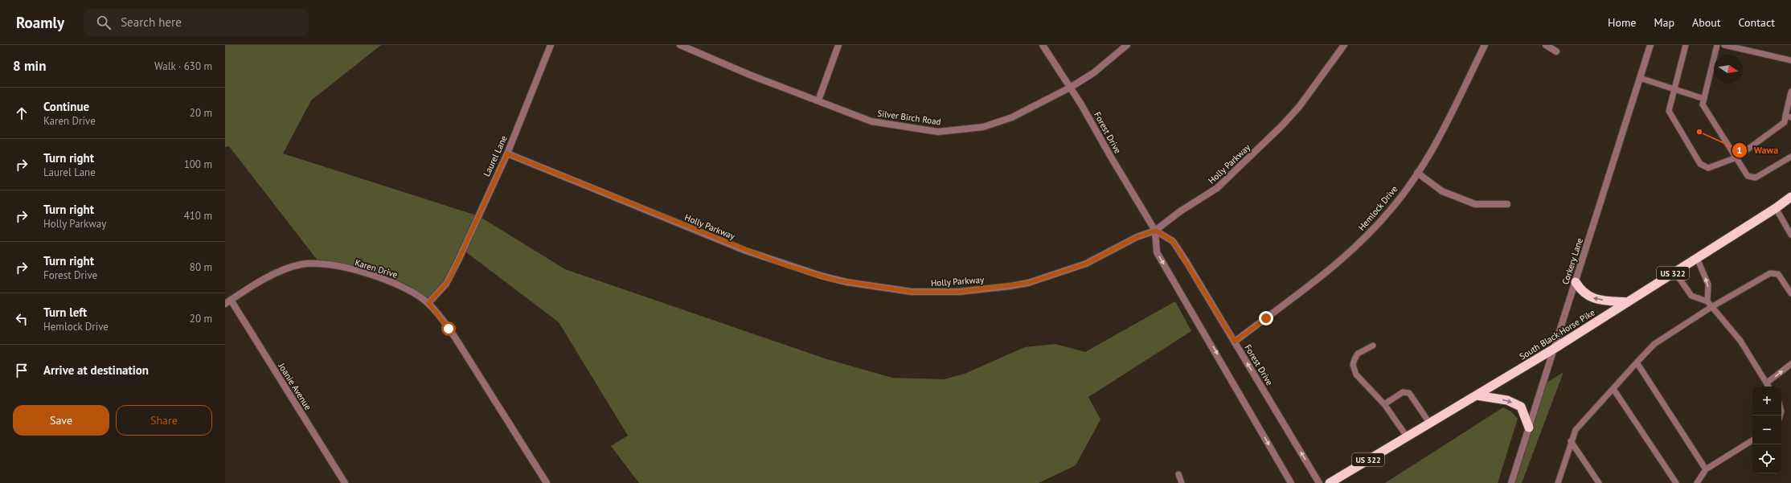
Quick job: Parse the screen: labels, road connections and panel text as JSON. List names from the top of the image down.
{
  "streets": {
    "highway": ["US 322", "South Black Horse Pike"],
    "street": [
      "Silver Birch Road",
      "Forest Drive",
      "Laurel Lane",
      "Holly Parkway",
      "Hemlock Drive",
      "Corkery Lane",
      "Karen Drive",
      "Joanie Avenue"
    ]
  },
  "crossings": [
    ["Silver Birch Road", "Forest Drive"],
    ["Forest Drive", "Holly Parkway"],
    ["Forest Drive", "Hemlock Drive"],
    ["Laurel Lane", "Holly Parkway"],
    ["Laurel Lane", "Karen Drive"],
    ["Corkery Lane", "South Black Horse Pike"],
    ["Karen Drive", "Joanie Avenue"]
  ],
  "places": ["Wawa"],
  "north": "right",
  "page": {
    "header": "Roamly",
    "search": "Search here",
    "nav": [
      "Home",
      "Map",
      "About",
      "Contact"
    ],
    "heading": ["8 min", "Walk · 630 m"],
    "list": [
      ["Continue", "Karen Drive", "20 m"],
      ["Turn right", "Laurel Lane", "100 m"],
      ["Turn right", "Holly Parkway", "410 m"],
      ["Turn right", "Forest Drive", "80 m"],
      ["Turn left", "Hemlock Drive", "20 m"],
      "Arrive at destination"
    ],
    "map_buttons": ["+", "−"],
    "buttons": ["Save", "Share"]
  }
}
